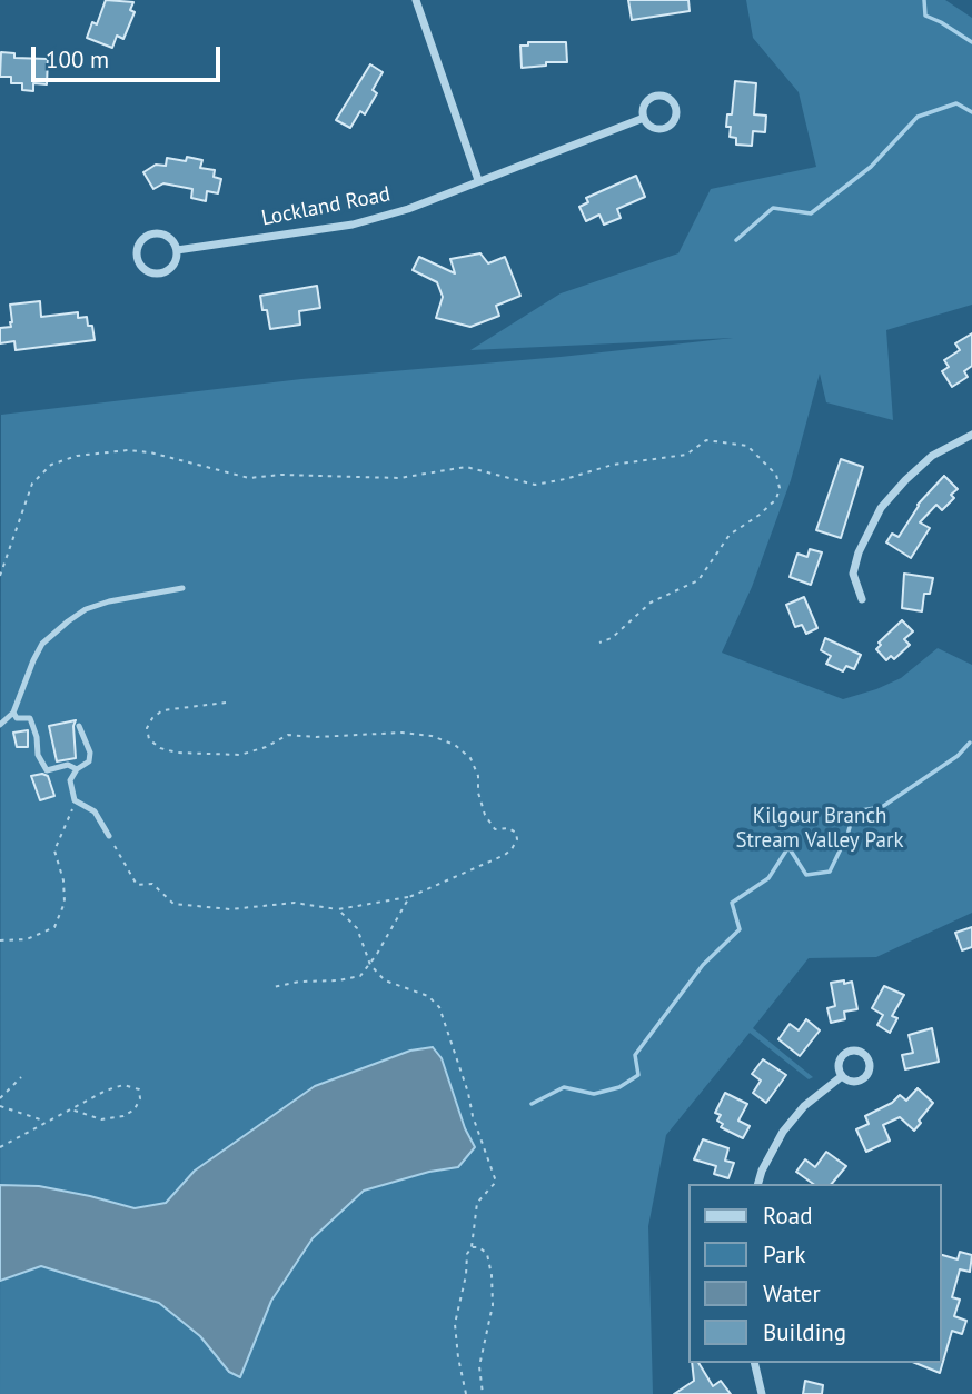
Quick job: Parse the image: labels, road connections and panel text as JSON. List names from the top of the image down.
{
  "streets": {
    "street": ["Lockland Road"]
  },
  "parks": ["Kilgour Branch Stream Valley Park"],
  "legend": [
    "Road",
    "Park",
    "Water",
    "Building"
  ],
  "scale_bar": "100 m"
}
